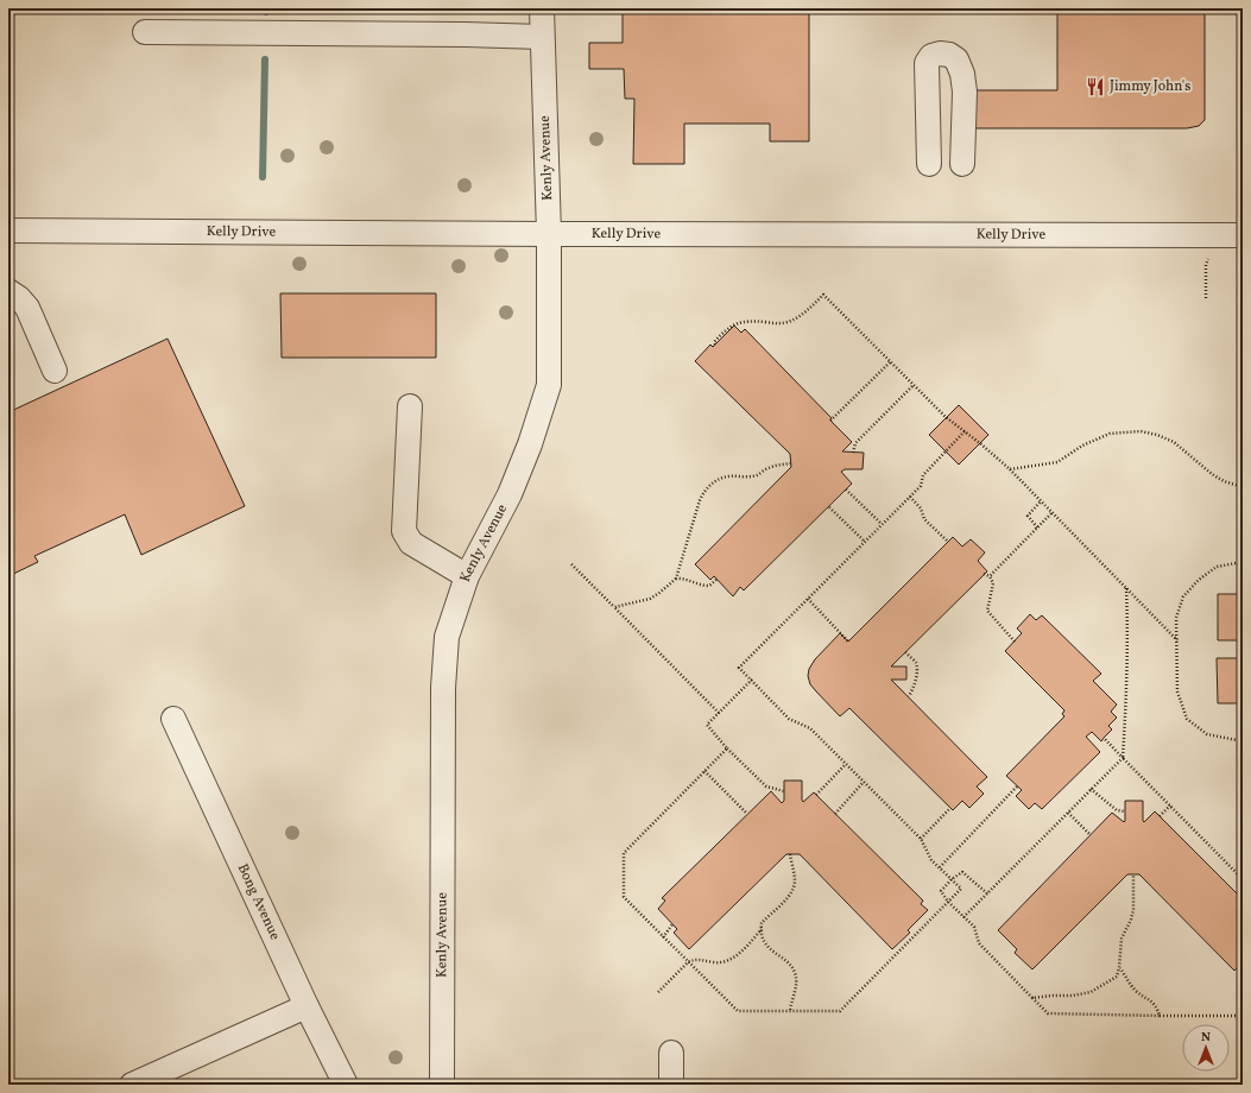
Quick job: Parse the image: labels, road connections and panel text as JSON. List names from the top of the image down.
{
  "streets": {
    "street": ["Kenly Avenue", "Kelly Drive", "Bong Avenue"]
  },
  "crossings": [
    ["Kenly Avenue", "Kelly Drive"]
  ],
  "places": {
    "restaurant": ["Jimmy John's"]
  },
  "north": "top"
}
